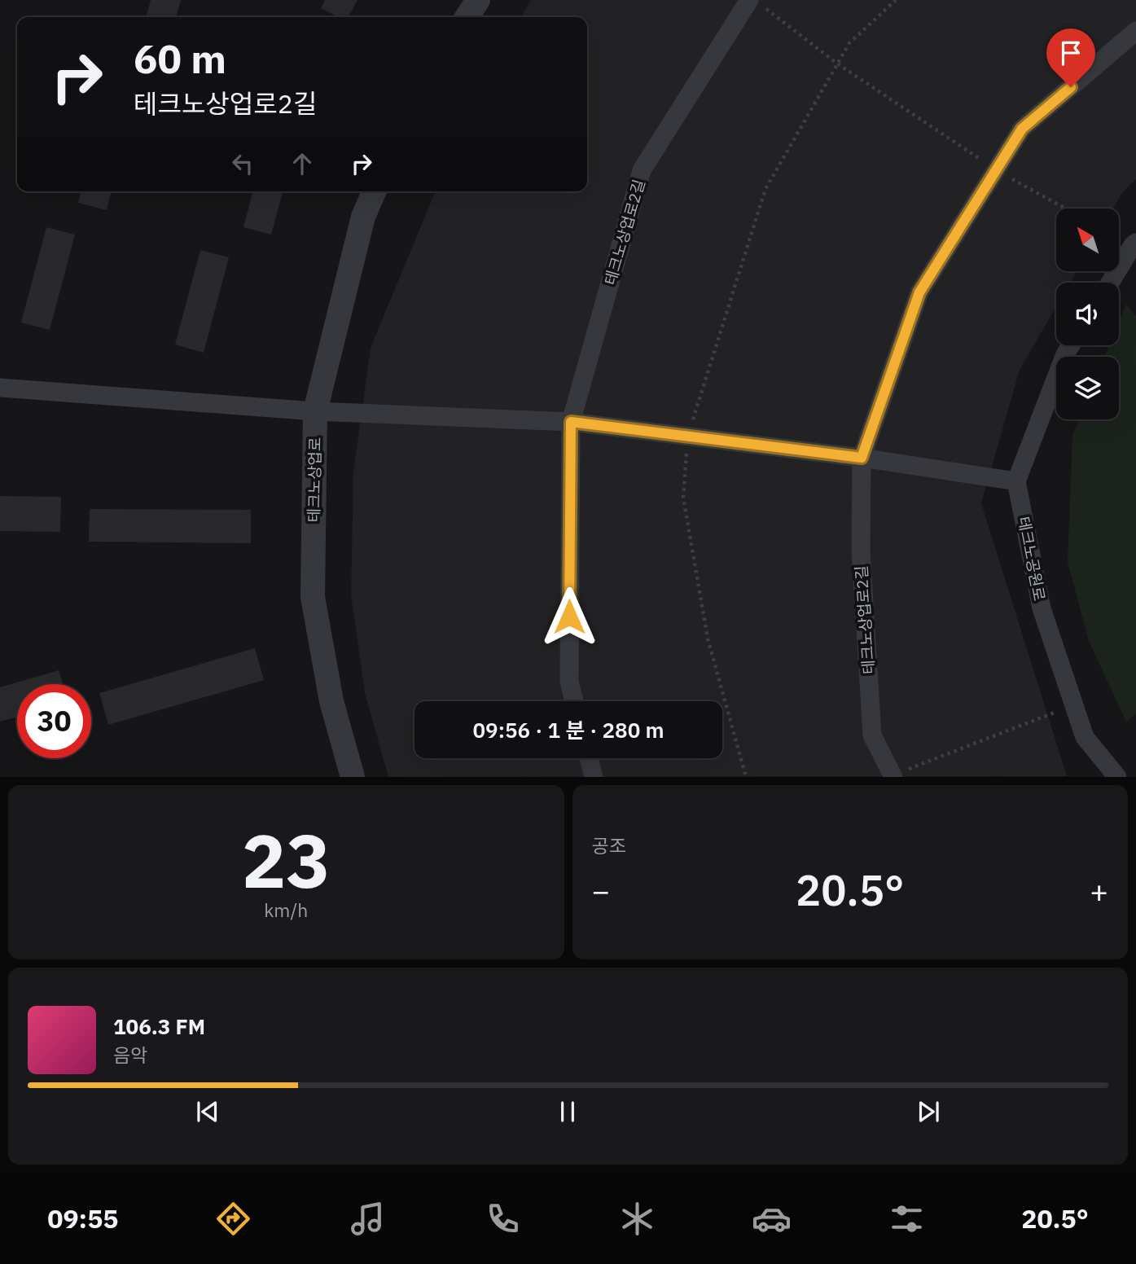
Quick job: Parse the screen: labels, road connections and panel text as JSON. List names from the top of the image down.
{
  "streets": {
    "street": ["테크노상업로2길", "테크노상업로", "테크노공원로"]
  },
  "north": "top left",
  "page": {
    "turn": ["60 m", "테크노상업로2길"],
    "limit": "30",
    "trip": "09:56 · 1 분 · 280 m",
    "tile": [
      ["23", "km/h"],
      "공조"
    ],
    "heat": ["−", "20.5°", "+"],
    "song": ["106.3 FM", "음악"],
    "tabs": ["09:55", "20.5°"]
  }
}
